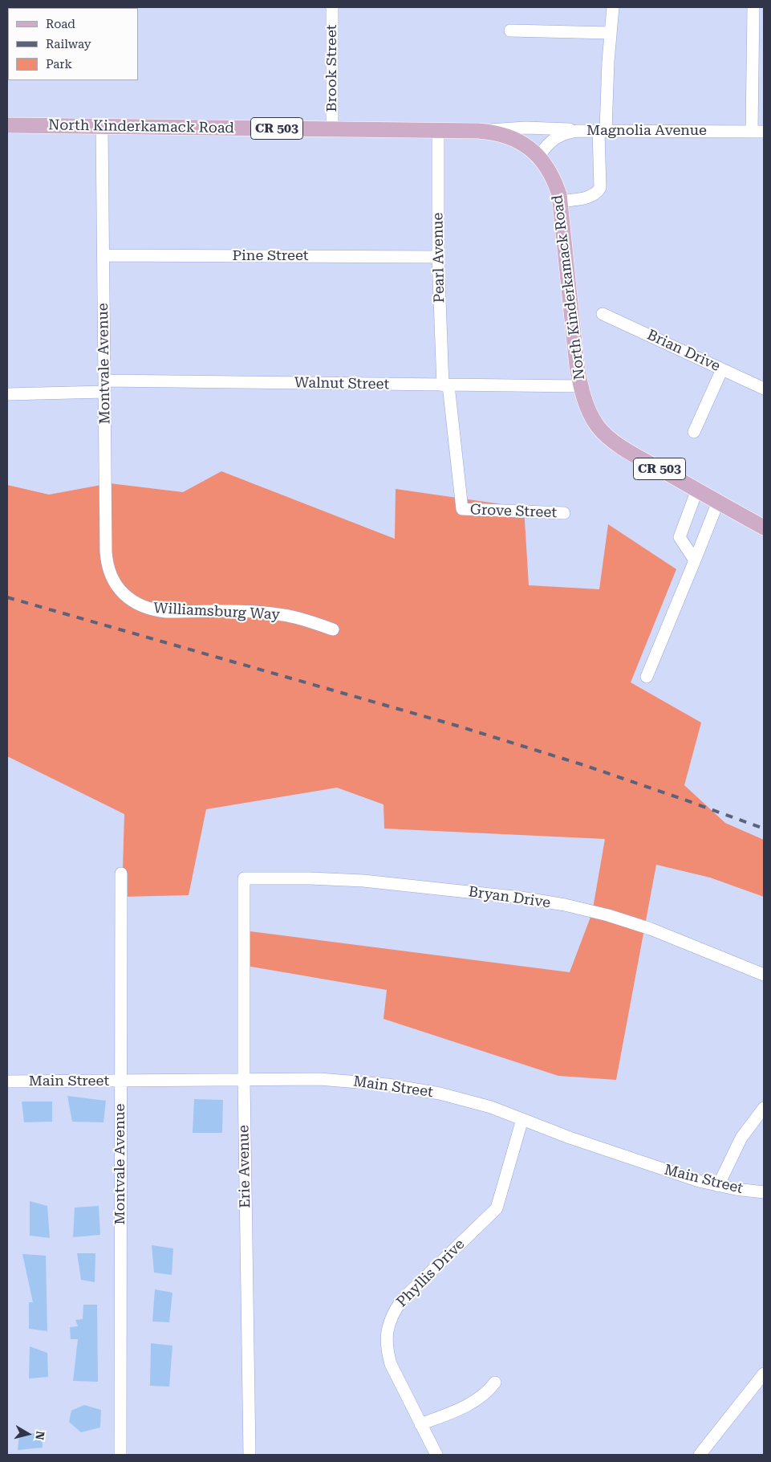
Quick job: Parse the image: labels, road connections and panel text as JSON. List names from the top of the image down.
{
  "streets": {
    "main road": ["North Kinderkamack Road", "CR 503"],
    "street": [
      "Brook Street",
      "Magnolia Avenue",
      "Pine Street",
      "Pearl Avenue",
      "Brian Drive",
      "Montvale Avenue",
      "Walnut Street",
      "Grove Street",
      "Williamsburg Way",
      "Bryan Drive",
      "Main Street",
      "Erie Avenue",
      "Phyllis Drive"
    ]
  },
  "crossings": [
    ["Brook Street", "North Kinderkamack Road"],
    ["North Kinderkamack Road", "Magnolia Avenue"],
    ["North Kinderkamack Road", "Pearl Avenue"],
    ["North Kinderkamack Road", "Montvale Avenue"],
    ["North Kinderkamack Road", "Walnut Street"],
    ["Pine Street", "Pearl Avenue"],
    ["Pine Street", "Montvale Avenue"],
    ["Pearl Avenue", "Walnut Street"],
    ["Pearl Avenue", "Grove Street"],
    ["Montvale Avenue", "Walnut Street"],
    ["Montvale Avenue", "Williamsburg Way"],
    ["Montvale Avenue", "Main Street"],
    ["Bryan Drive", "Erie Avenue"],
    ["Main Street", "Erie Avenue"],
    ["Main Street", "Phyllis Drive"]
  ],
  "legend": ["Road", "Railway", "Park"],
  "north": "right"
}
